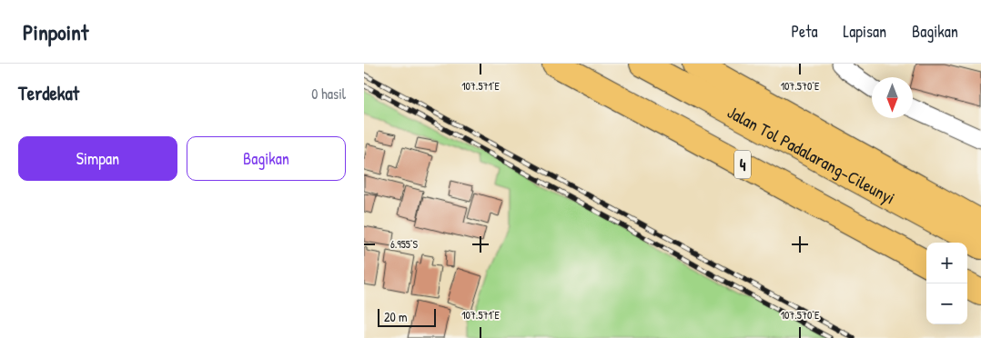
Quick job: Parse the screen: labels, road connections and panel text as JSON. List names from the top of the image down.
{
  "streets": {
    "highway": ["Jalan Tol Padalarang–Cileunyi", "4"]
  },
  "scale_bar": "20 m",
  "north": "bottom",
  "page": {
    "header": "Pinpoint",
    "nav": ["Peta", "Lapisan", "Bagikan"],
    "heading": ["Terdekat", "0 hasil"],
    "buttons": ["Simpan", "Bagikan"],
    "map_buttons": ["+", "−"],
    "scale": "20 m"
  },
  "coordinates": ["107.571°E", "107.570°E", "6.955°S"]
}
